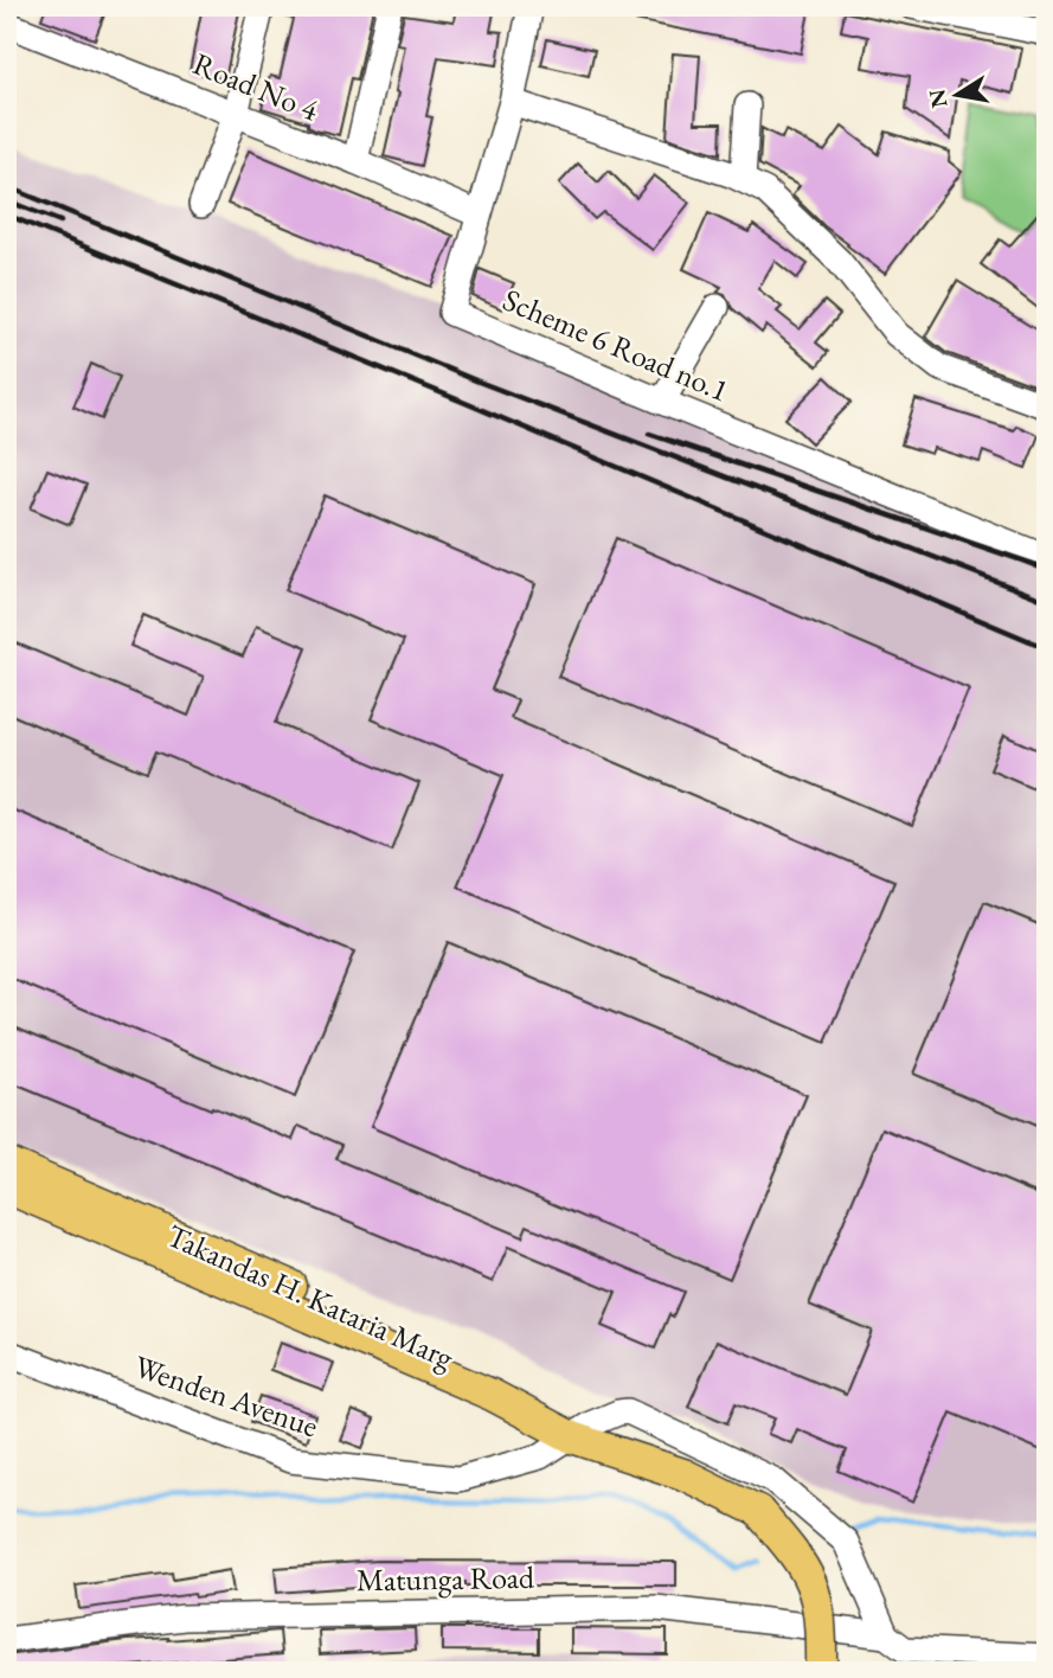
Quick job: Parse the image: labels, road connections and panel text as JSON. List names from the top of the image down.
{
  "streets": {
    "main road": ["Takandas H. Kataria Marg"],
    "street": [
      "Road No 4",
      "Scheme 6 Road no.1",
      "Wenden Avenue",
      "Matunga Road"
    ]
  },
  "crossings": [
    ["Road No 4", "Scheme 6 Road no.1"],
    ["Takandas H. Kataria Marg", "Wenden Avenue"],
    ["Wenden Avenue", "Matunga Road"]
  ],
  "north": "left"
}
